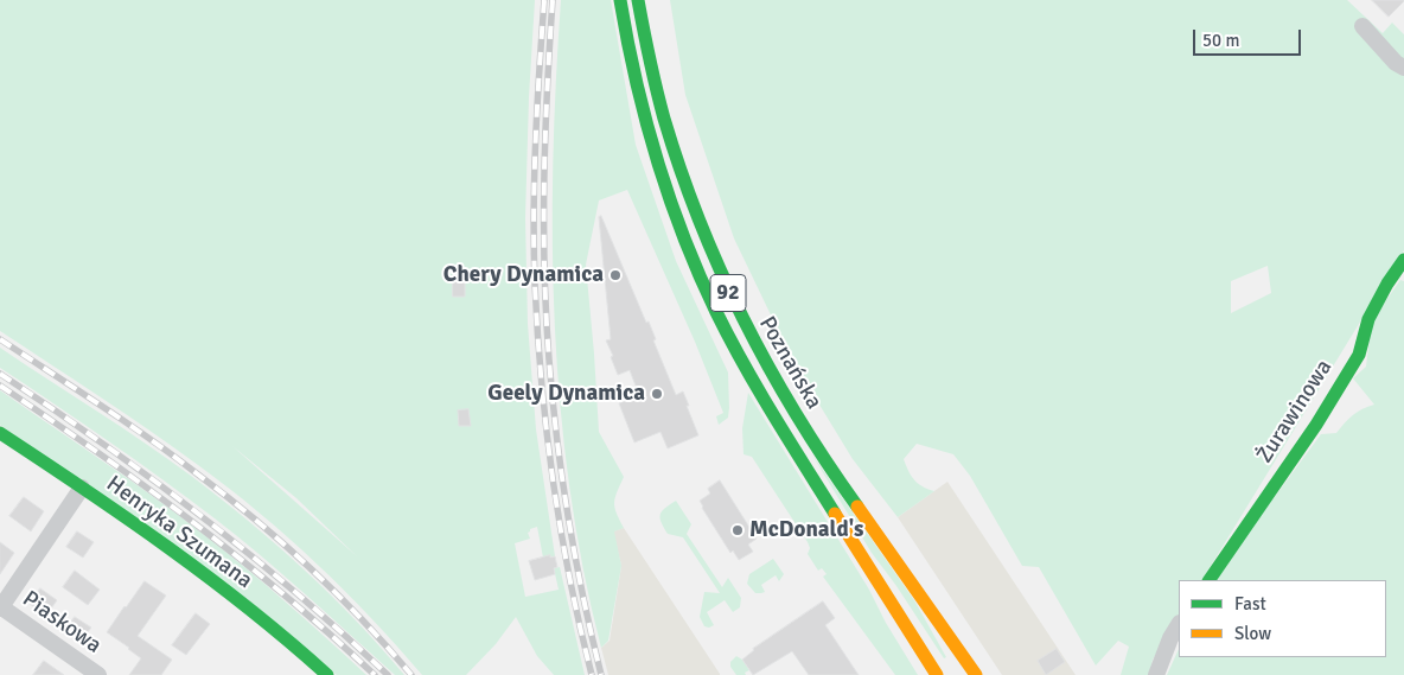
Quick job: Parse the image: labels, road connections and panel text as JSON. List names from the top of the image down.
{
  "streets": {
    "main road": [
      "92",
      "Poznańska",
      "Żurawinowa",
      "Henryka Szumana"
    ],
    "street": ["Piaskowa"]
  },
  "places": ["Chery Dynamica", "Geely Dynamica", "McDonald's"],
  "legend": ["Fast", "Slow"],
  "scale_bar": "50 m"
}
